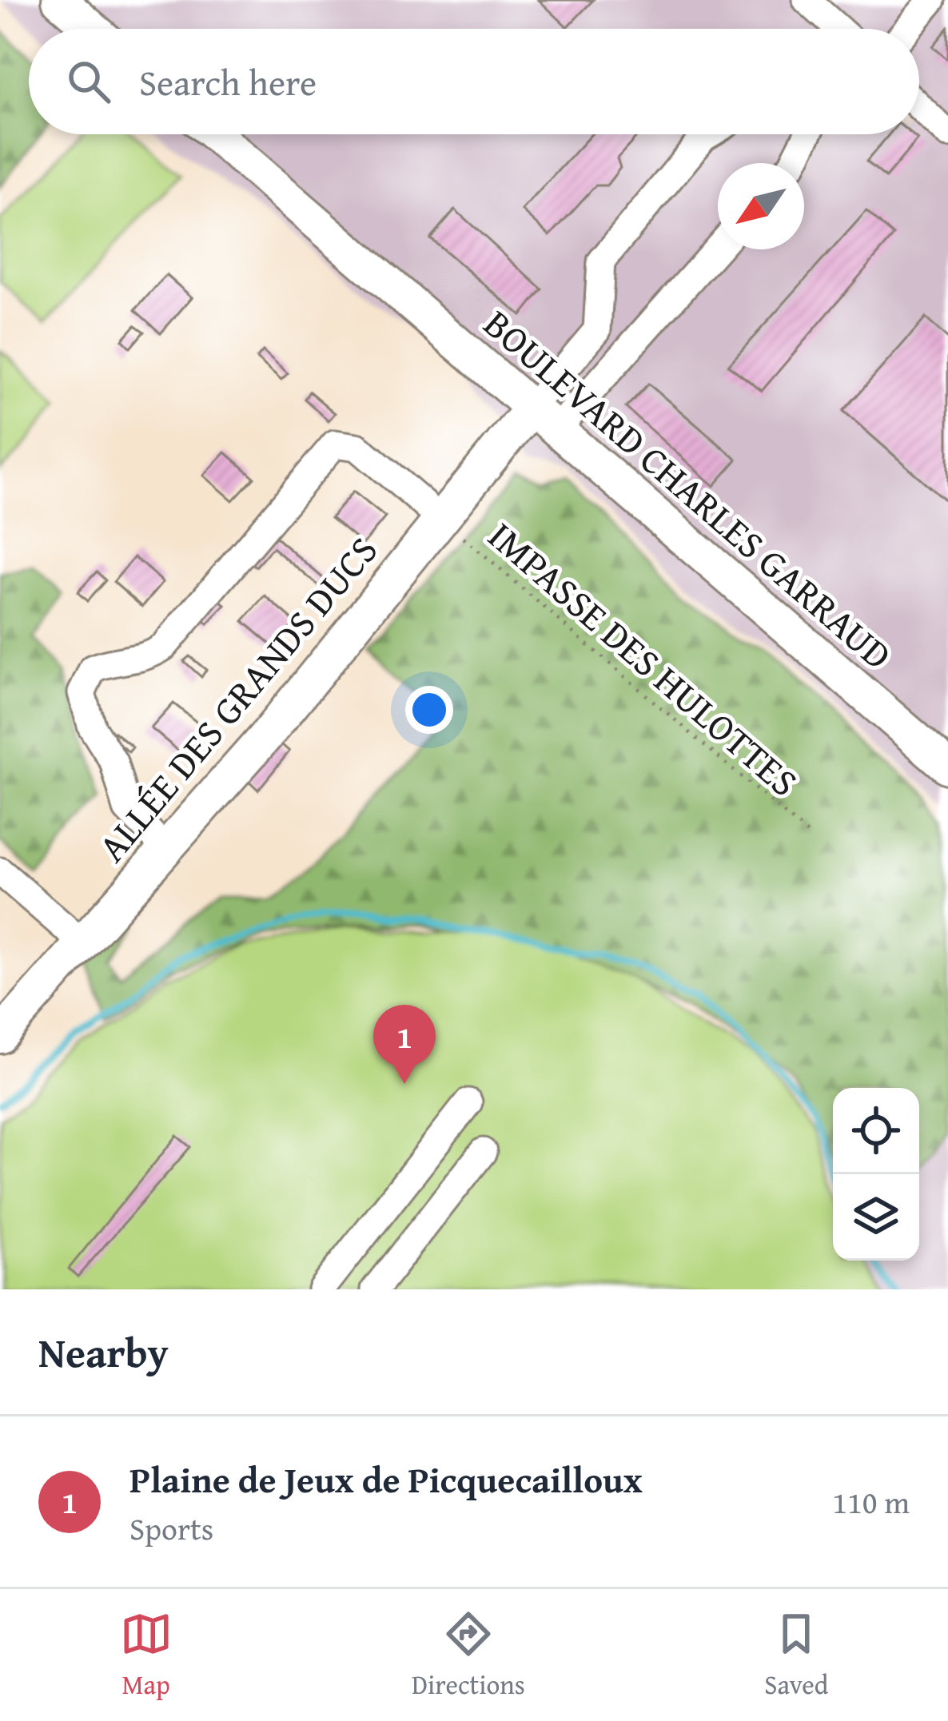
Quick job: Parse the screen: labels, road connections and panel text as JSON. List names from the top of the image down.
{
  "streets": {
    "main road": ["BOULEVARD CHARLES GARRAUD", "ALLÉE DES GRANDS DUCS"],
    "path": ["IMPASSE DES HULOTTES"]
  },
  "crossings": [
    ["BOULEVARD CHARLES GARRAUD", "ALLÉE DES GRANDS DUCS"],
    ["IMPASSE DES HULOTTES", "ALLÉE DES GRANDS DUCS"]
  ],
  "north": "bottom left",
  "page": {
    "search": "Search here",
    "pins": "1",
    "heading": "Nearby",
    "list": [
      {
        "mark": "1",
        "name": "Plaine de Jeux de Picquecailloux",
        "note": "Sports",
        "value": "110 m"
      }
    ],
    "nav": ["Map", "Directions", "Saved"]
  }
}
